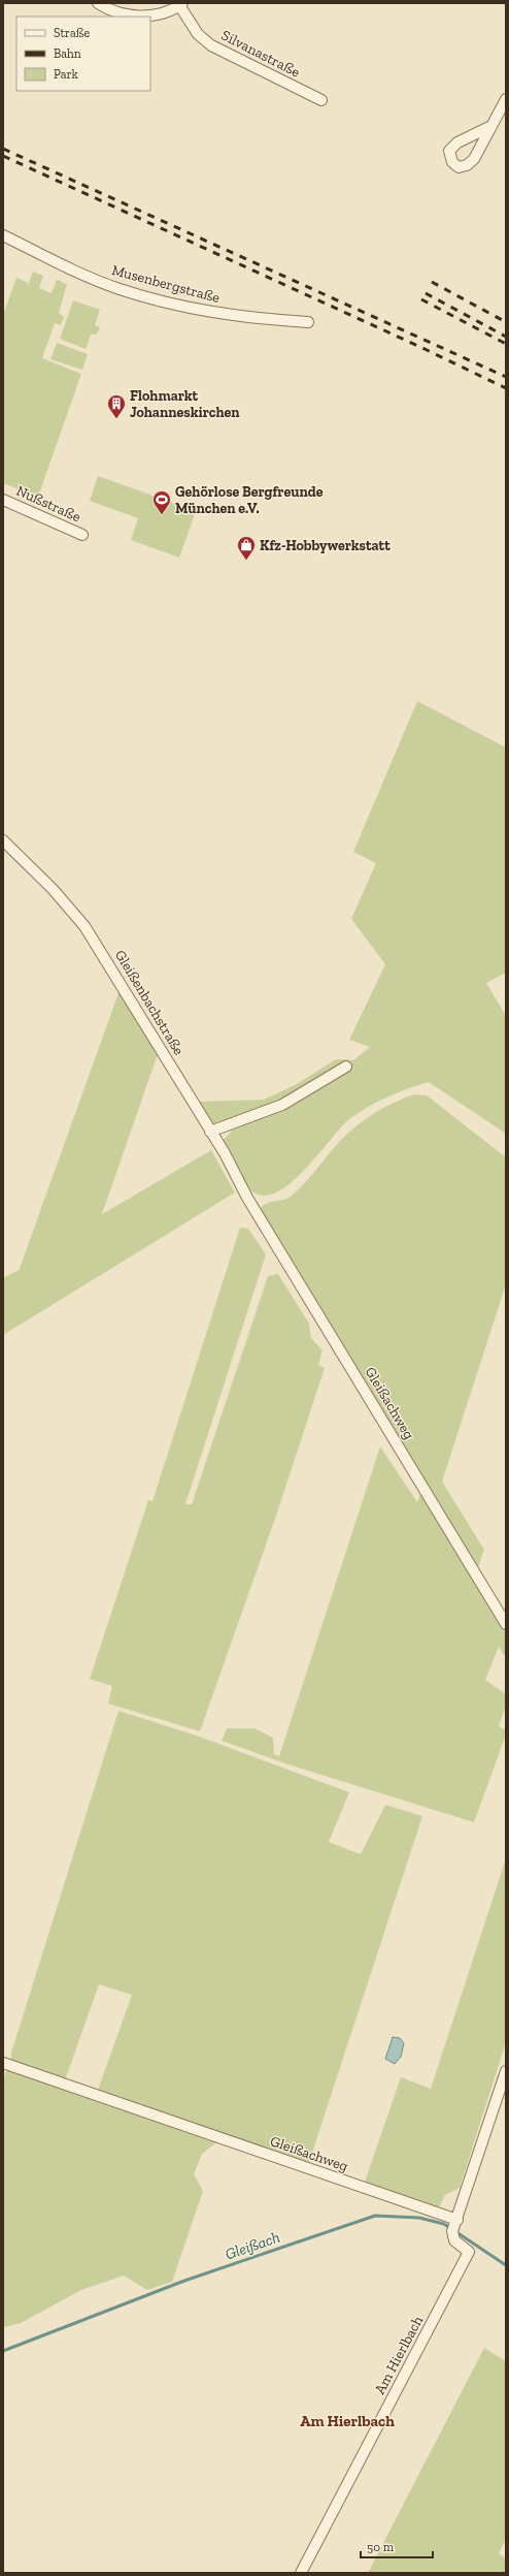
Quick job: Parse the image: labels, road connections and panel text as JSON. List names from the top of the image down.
{
  "streets": {
    "street": [
      "Silvanastraße",
      "Musenbergstraße",
      "Nußstraße",
      "Gleißenbachstraße",
      "Gleißachweg",
      "Am Hierlbach"
    ]
  },
  "crossings": [
    ["Gleißenbachstraße", "Gleißachweg"],
    ["Gleißachweg", "Am Hierlbach"]
  ],
  "districts": ["Am Hierlbach"],
  "water": ["Gleißach"],
  "places": {
    "building": ["Flohmarkt Johanneskirchen"],
    "sports": ["Gehörlose Bergfreunde München e.V."],
    "shop": ["Kfz-Hobbywerkstatt"]
  },
  "legend": ["Straße", "Bahn", "Park"],
  "scale_bar": "50 m"
}
